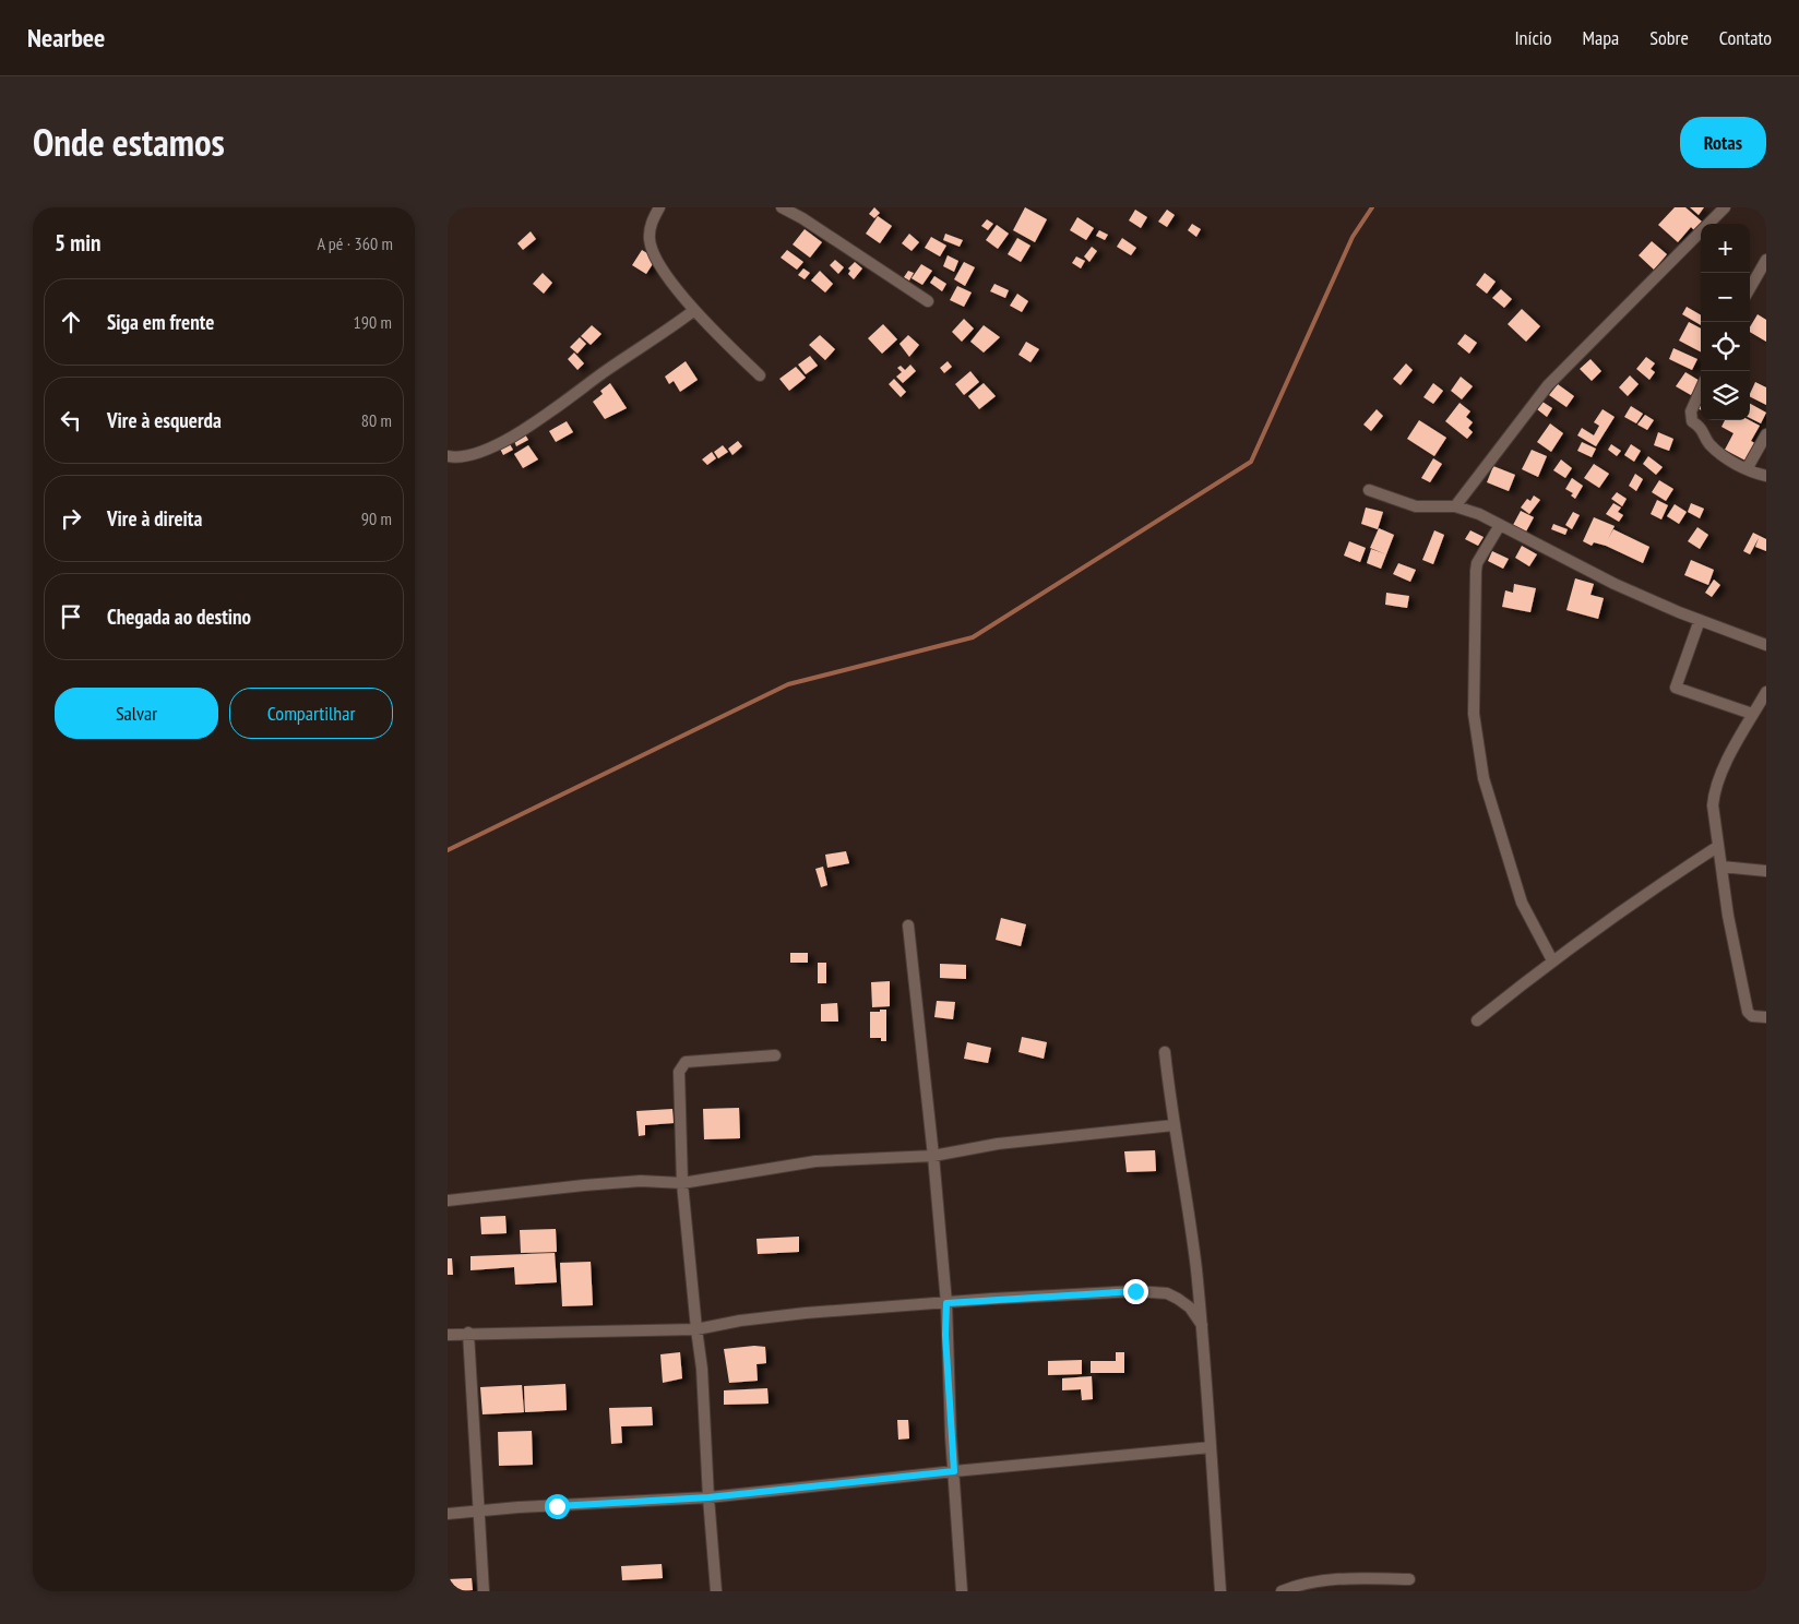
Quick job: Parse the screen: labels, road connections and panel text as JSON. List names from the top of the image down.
{
  "page": {
    "header": "Nearbee",
    "nav": [
      "Início",
      "Mapa",
      "Sobre",
      "Contato"
    ],
    "title": "Onde estamos",
    "buttons": [
      "Rotas",
      ["Salvar", "Compartilhar"]
    ],
    "heading": ["5 min", "A pé · 360 m"],
    "map_buttons": ["+", "−"],
    "list": [
      ["Siga em frente", "190 m"],
      ["Vire à esquerda", "80 m"],
      ["Vire à direita", "90 m"],
      "Chegada ao destino"
    ]
  }
}
